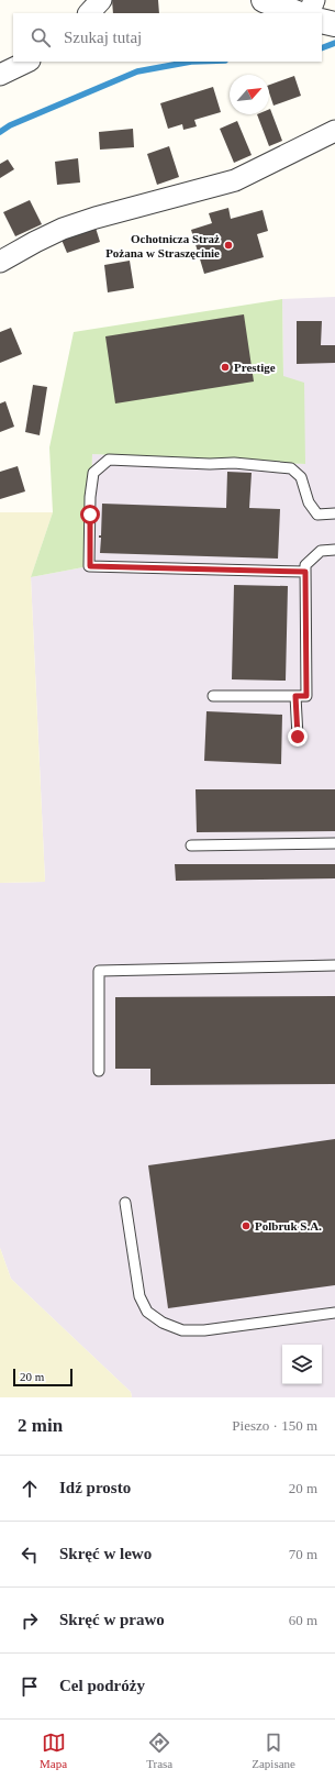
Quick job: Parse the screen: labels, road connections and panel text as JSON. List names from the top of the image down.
{
  "places": ["Ochotnicza Straż Pożana w Straszęcinie", "Prestige", "Polbruk S.A."],
  "scale_bar": "20 m",
  "north": "top right",
  "page": {
    "search": "Szukaj tutaj",
    "scale": "20 m",
    "heading": ["2 min", "Pieszo · 150 m"],
    "list": [
      ["Idź prosto", "20 m"],
      ["Skręć w lewo", "70 m"],
      ["Skręć w prawo", "60 m"],
      "Cel podróży"
    ],
    "nav": ["Mapa", "Trasa", "Zapisane"]
  }
}
